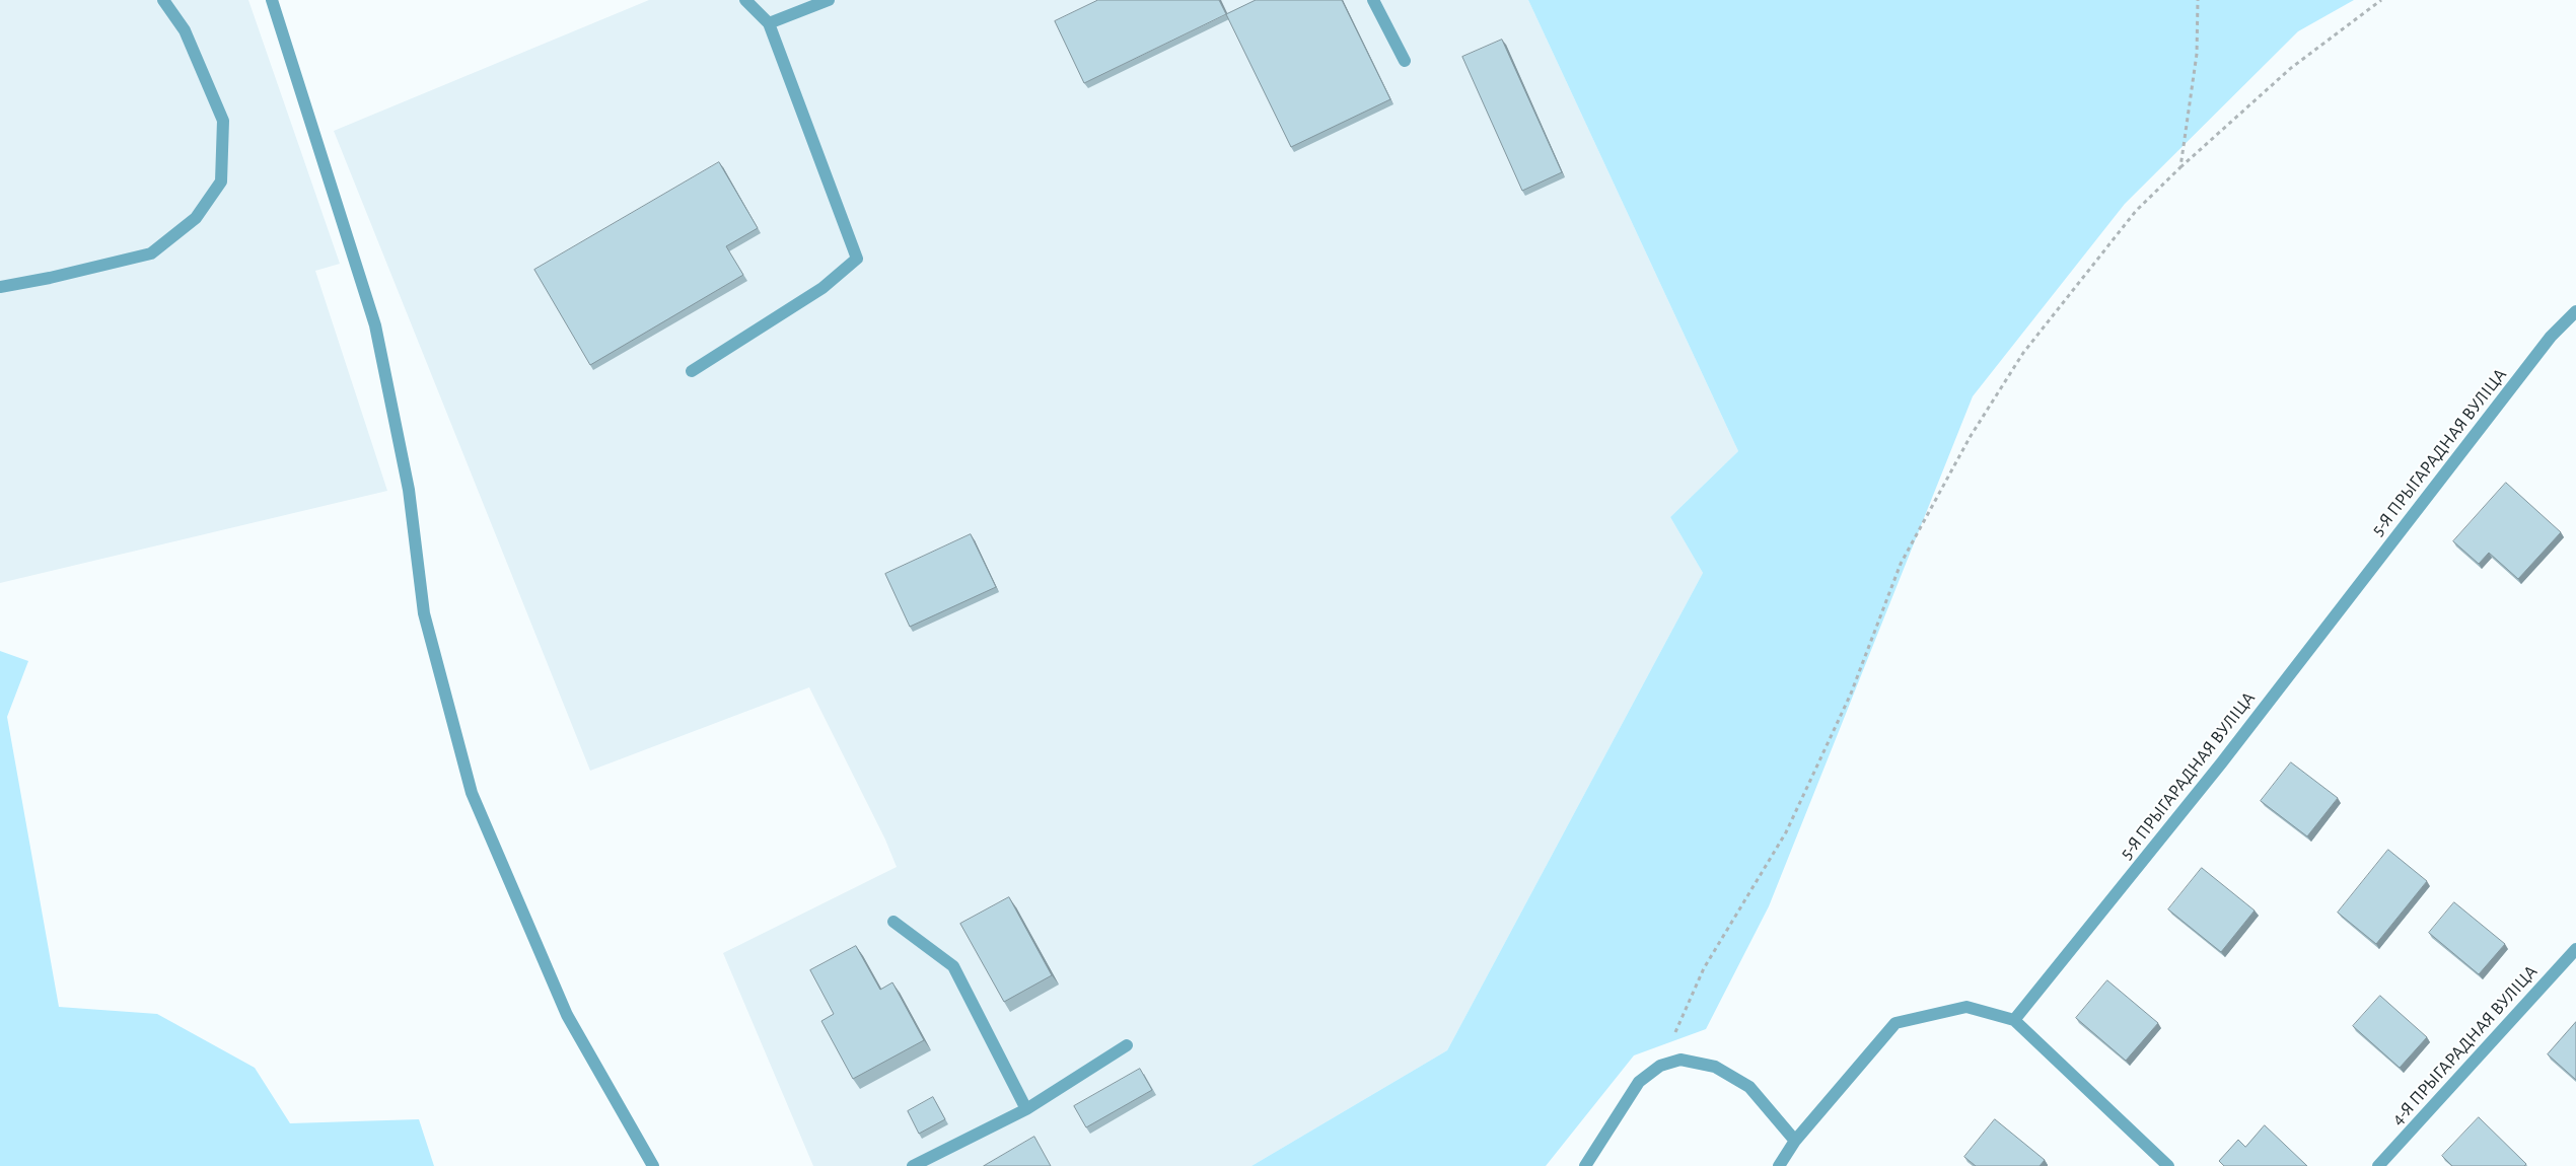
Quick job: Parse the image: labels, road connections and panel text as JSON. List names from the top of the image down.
{
  "streets": {
    "street": ["5-Я ПРЫГАРАДНАЯ ВУЛІЦА", "4-Я ПРЫГАРАДНАЯ ВУЛІЦА"]
  }
}
